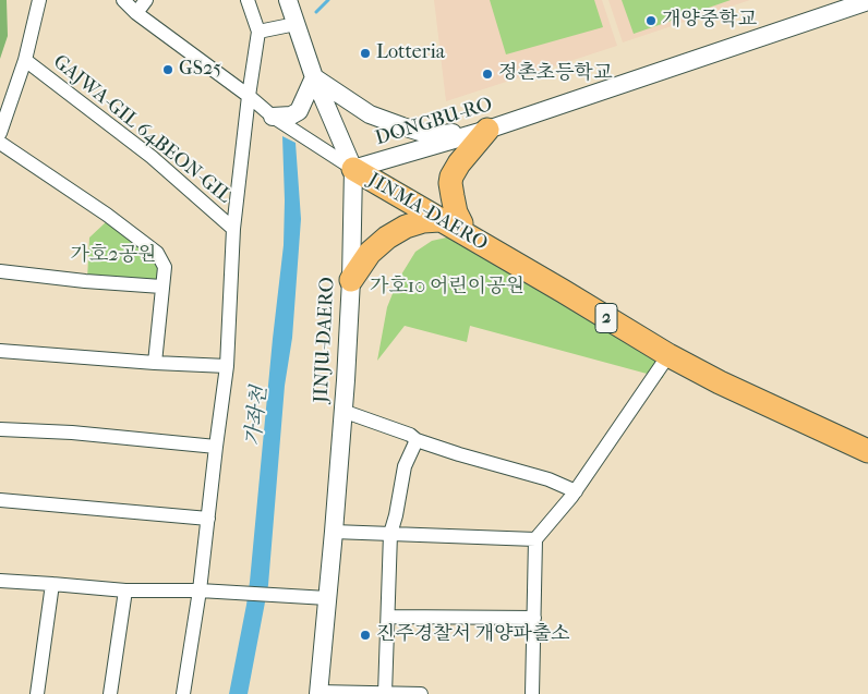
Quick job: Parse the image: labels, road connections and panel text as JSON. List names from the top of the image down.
{
  "streets": {
    "highway": ["JINMA-DAERO", "2"],
    "street": ["DONGBU-RO", "GAJWA-GIL 64BEON-GIL", "JINJU-DAERO"]
  },
  "crossings": [
    ["DONGBU-RO", "JINMA-DAERO"],
    ["DONGBU-RO", "JINJU-DAERO"],
    ["JINMA-DAERO", "JINJU-DAERO"]
  ],
  "water": ["가좌천"],
  "parks": ["가호2공원", "가호10 어린이공원"],
  "places": [
    "개양중학교",
    "Lotteria",
    "GS25",
    "정촌초등학교",
    "진주경찰서 개양파출소"
  ]
}
